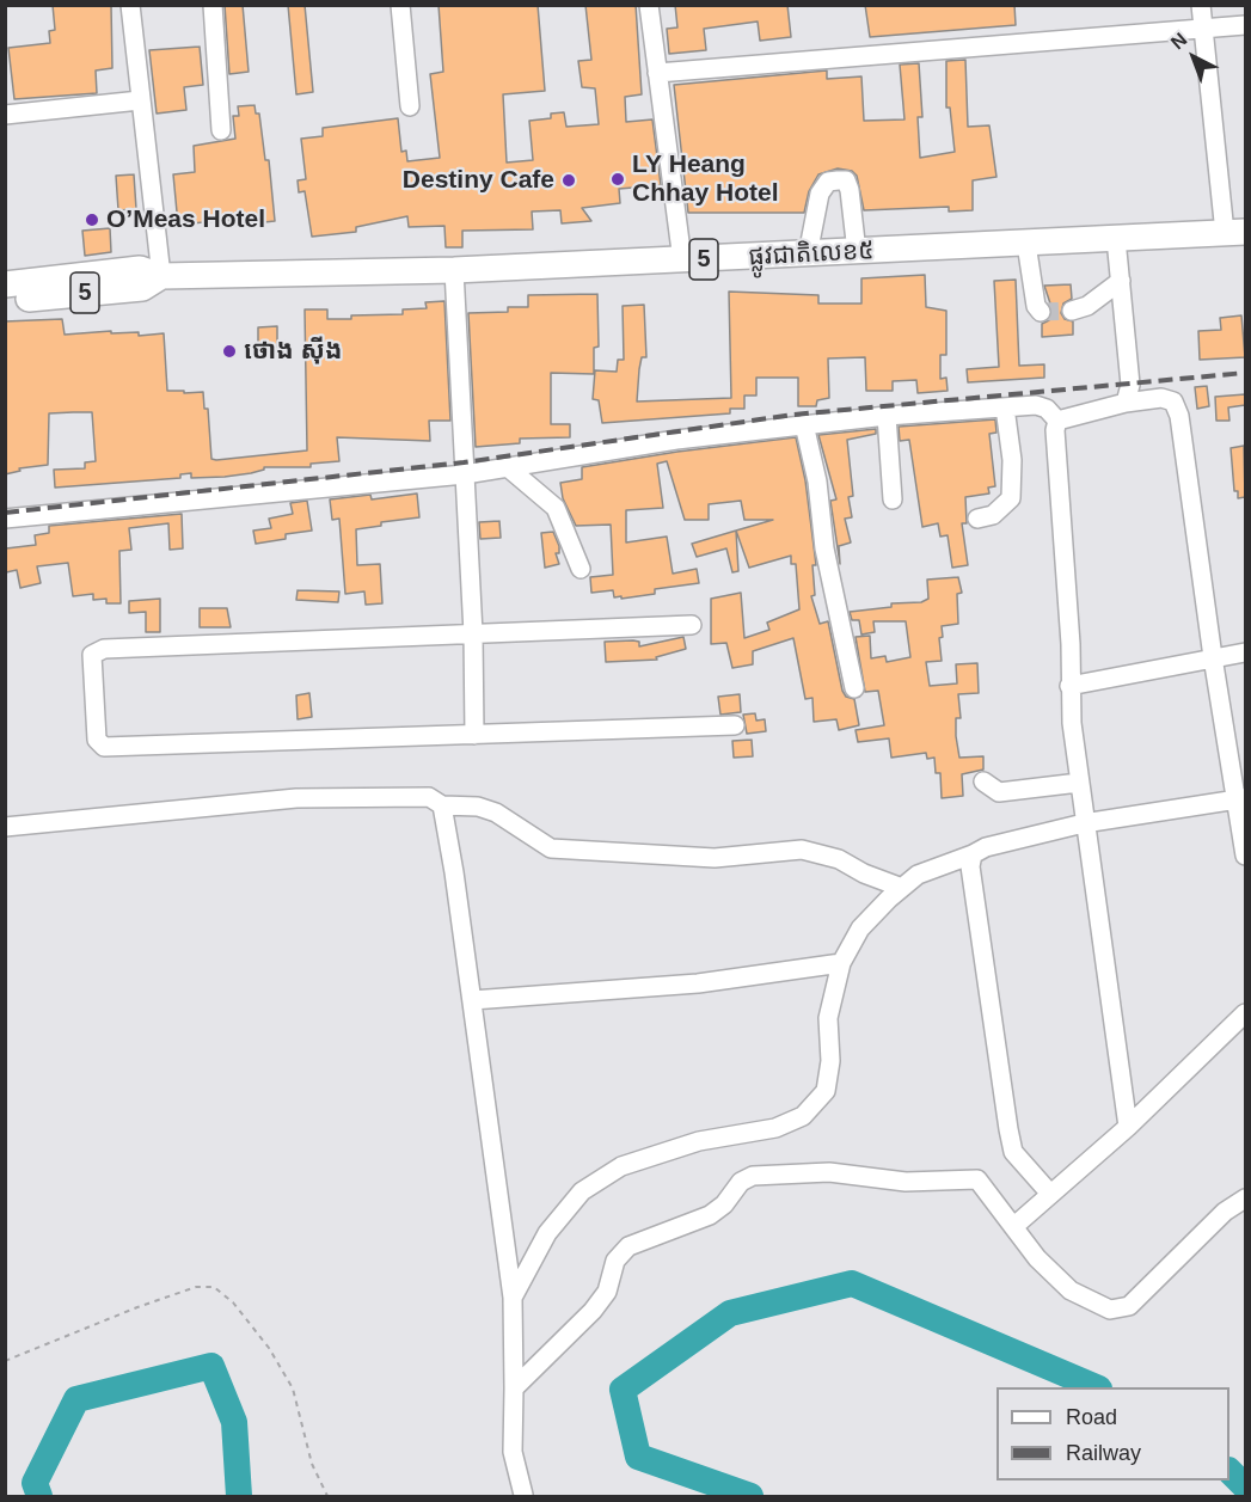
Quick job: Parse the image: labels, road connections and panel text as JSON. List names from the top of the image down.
{
  "streets": {
    "highway": ["ផ្លូវជាតិលេខ៥", "5"]
  },
  "places": [
    "LY Heang Chhay Hotel",
    "Destiny Cafe",
    "O’Meas Hotel",
    "ថោង ស៊ីង"
  ],
  "legend": ["Road", "Railway"],
  "north": "top left"
}
